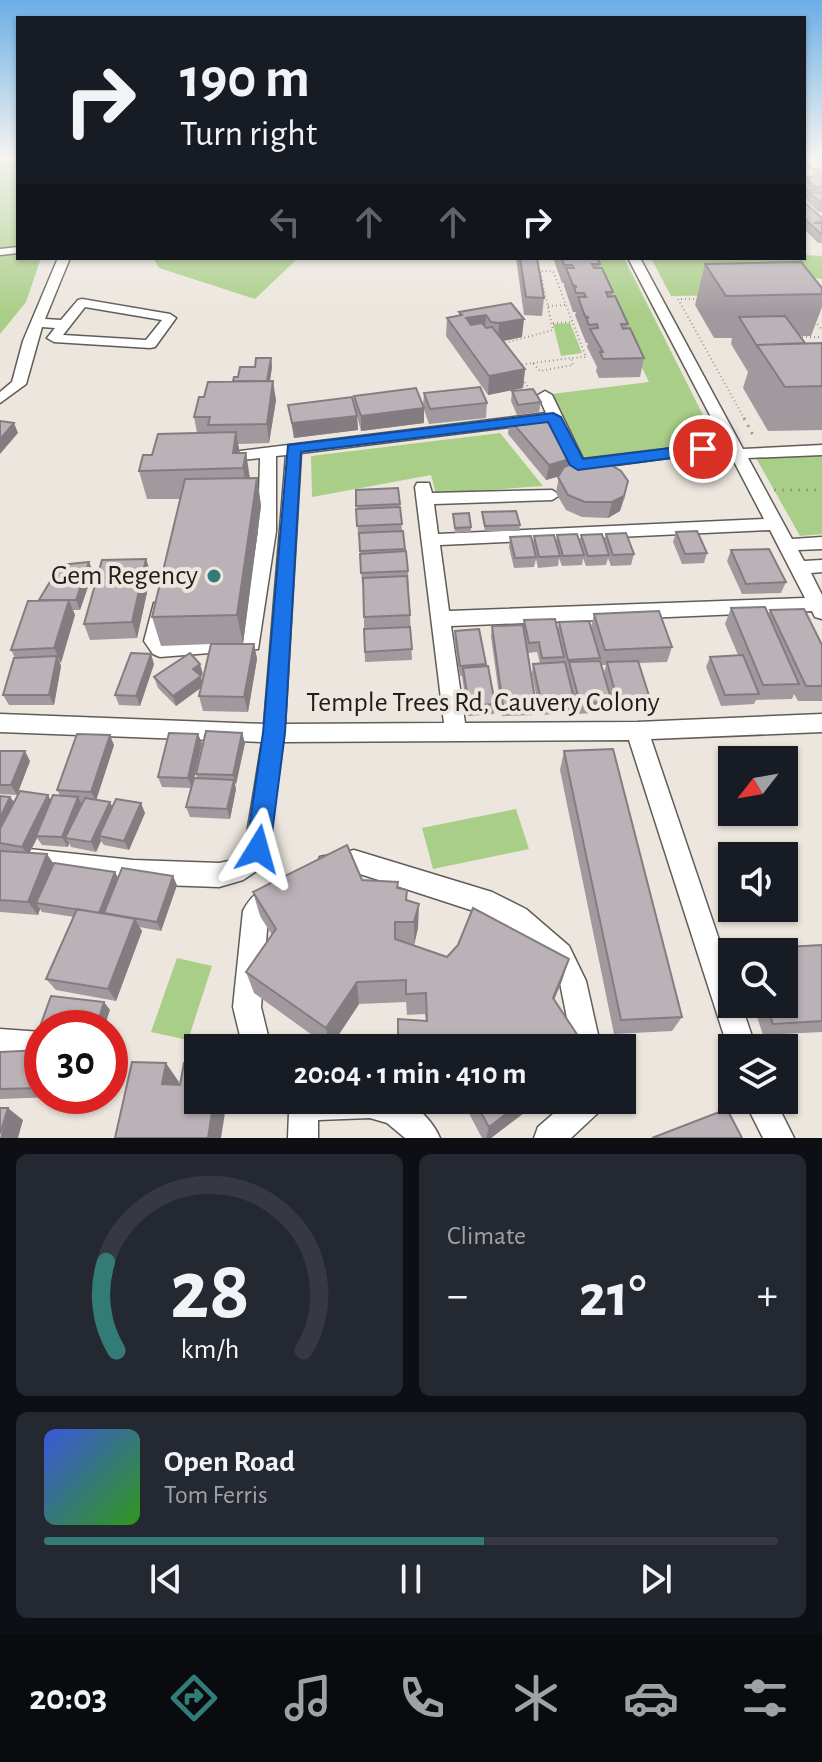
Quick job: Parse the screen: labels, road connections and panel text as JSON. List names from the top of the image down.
{
  "streets": {
    "street": ["Temple Trees Rd, Cauvery Colony"]
  },
  "places": ["Gem Regency"],
  "north": "bottom left",
  "page": {
    "turn": ["190 m", "Turn right"],
    "limit": "30",
    "trip": "20:04 · 1 min · 410 m",
    "tile": "Climate",
    "heat": ["−", "21°", "+"],
    "song": ["Open Road", "Tom Ferris"],
    "tabs": "20:03",
    "gauge": ["28", "km/h"]
  }
}
